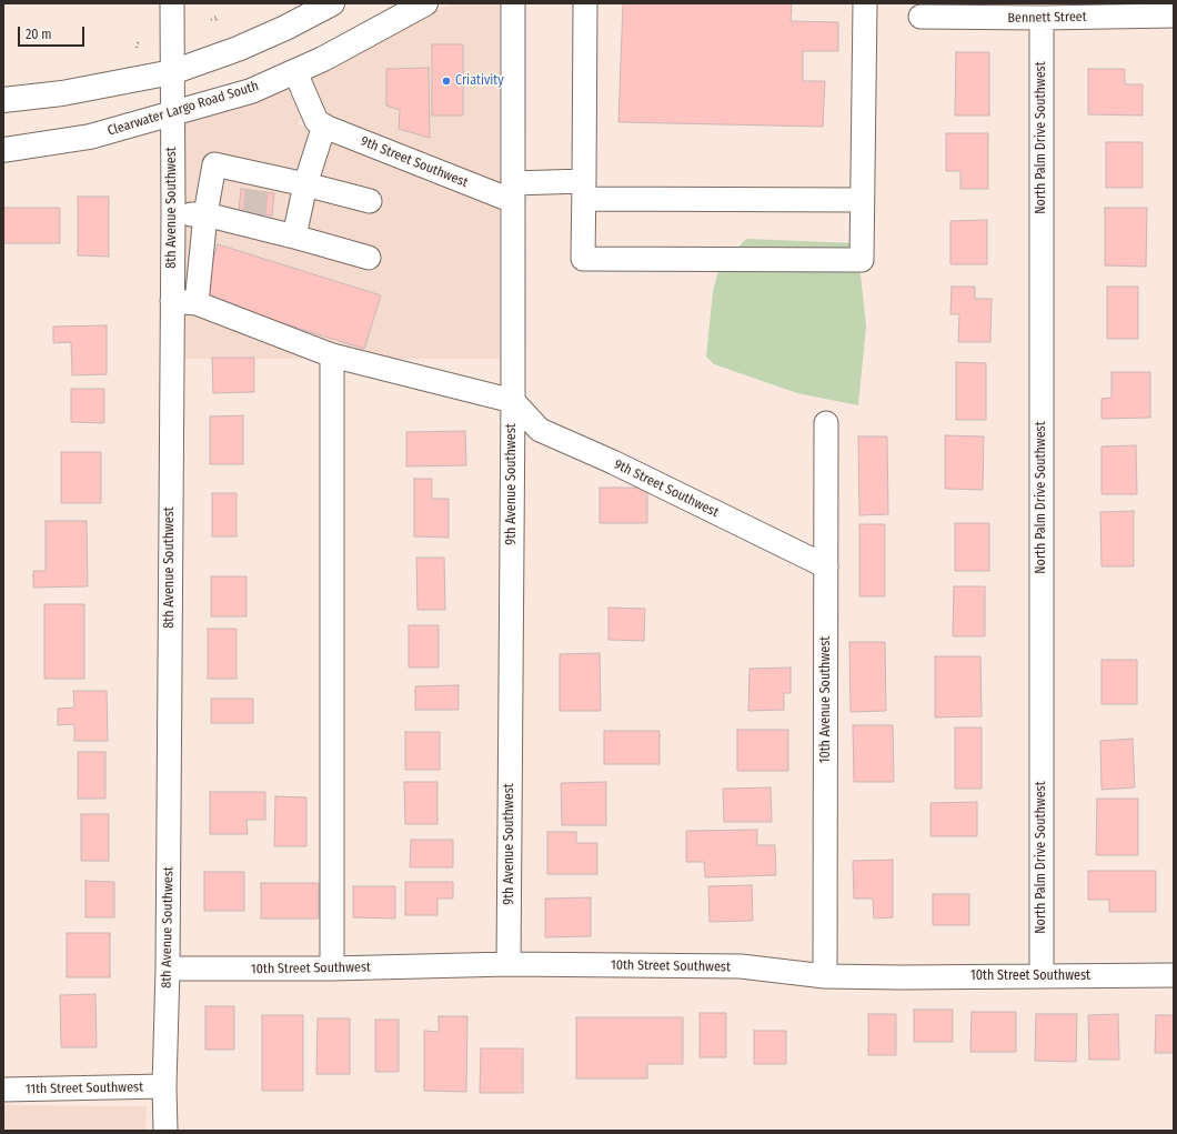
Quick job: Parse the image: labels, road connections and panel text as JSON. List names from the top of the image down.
{
  "streets": {
    "main road": ["Clearwater Largo Road South"],
    "street": [
      "Bennett Street",
      "North Palm Drive Southwest",
      "9th Street Southwest",
      "8th Avenue Southwest",
      "9th Avenue Southwest",
      "10th Avenue Southwest",
      "10th Street Southwest",
      "11th Street Southwest"
    ]
  },
  "crossings": [
    ["Bennett Street", "North Palm Drive Southwest"],
    ["Clearwater Largo Road South", "8th Avenue Southwest"],
    ["North Palm Drive Southwest", "10th Street Southwest"],
    ["9th Street Southwest", "9th Avenue Southwest"],
    ["9th Street Southwest", "10th Avenue Southwest"],
    ["8th Avenue Southwest", "10th Street Southwest"],
    ["8th Avenue Southwest", "11th Street Southwest"],
    ["9th Avenue Southwest", "10th Street Southwest"],
    ["10th Avenue Southwest", "10th Street Southwest"]
  ],
  "places": ["Criativity"],
  "scale_bar": "20 m"
}
